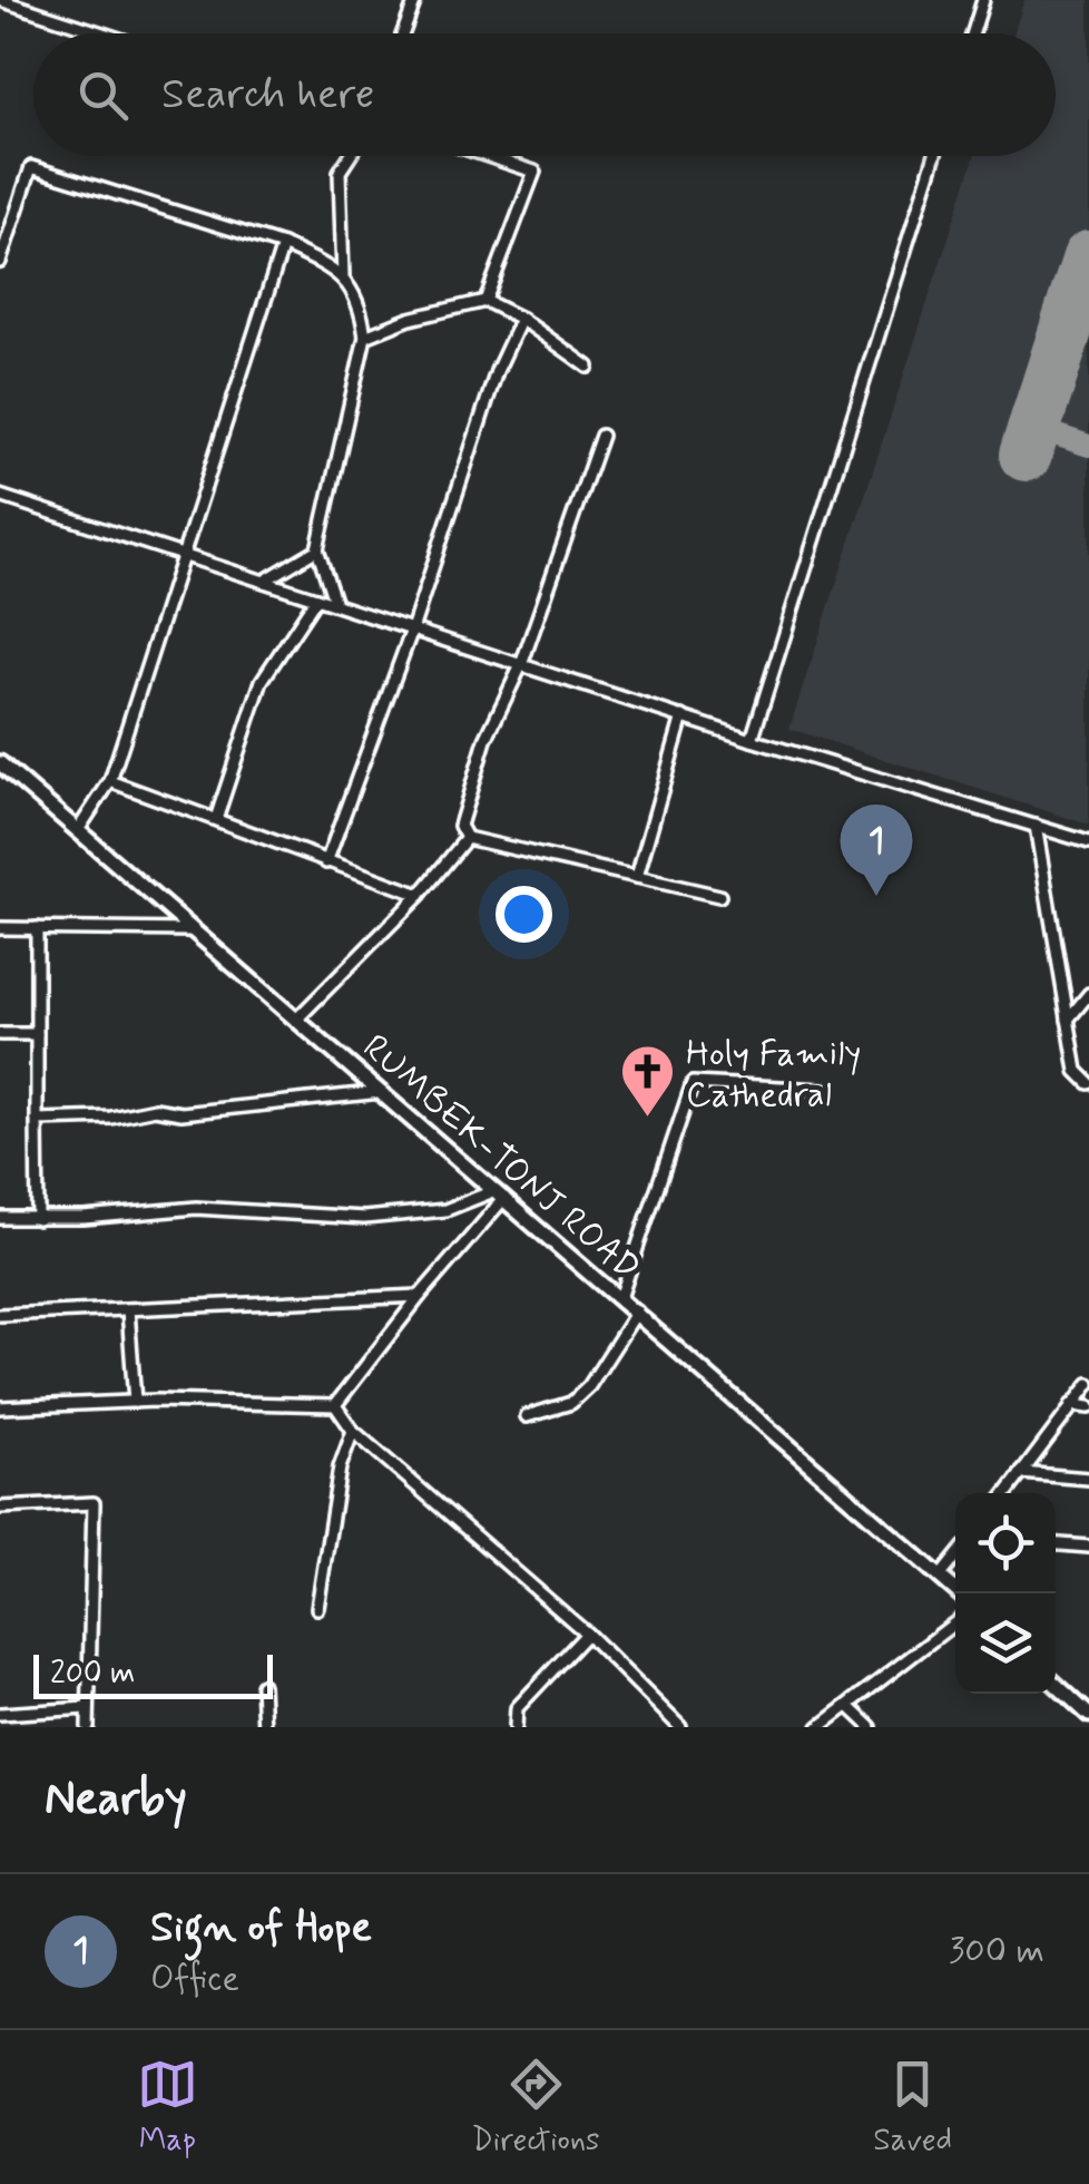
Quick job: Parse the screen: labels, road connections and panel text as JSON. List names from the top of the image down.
{
  "streets": {
    "main road": ["RUMBEK-TONJ ROAD"]
  },
  "places": {
    "church": ["Holy Family Cathedral"]
  },
  "scale_bar": "200 m",
  "page": {
    "search": "Search here",
    "pins": "1",
    "scale": "200 m",
    "heading": "Nearby",
    "list": [
      {
        "mark": "1",
        "name": "Sign of Hope",
        "note": "Office",
        "value": "300 m"
      }
    ],
    "nav": ["Map", "Directions", "Saved"]
  }
}
